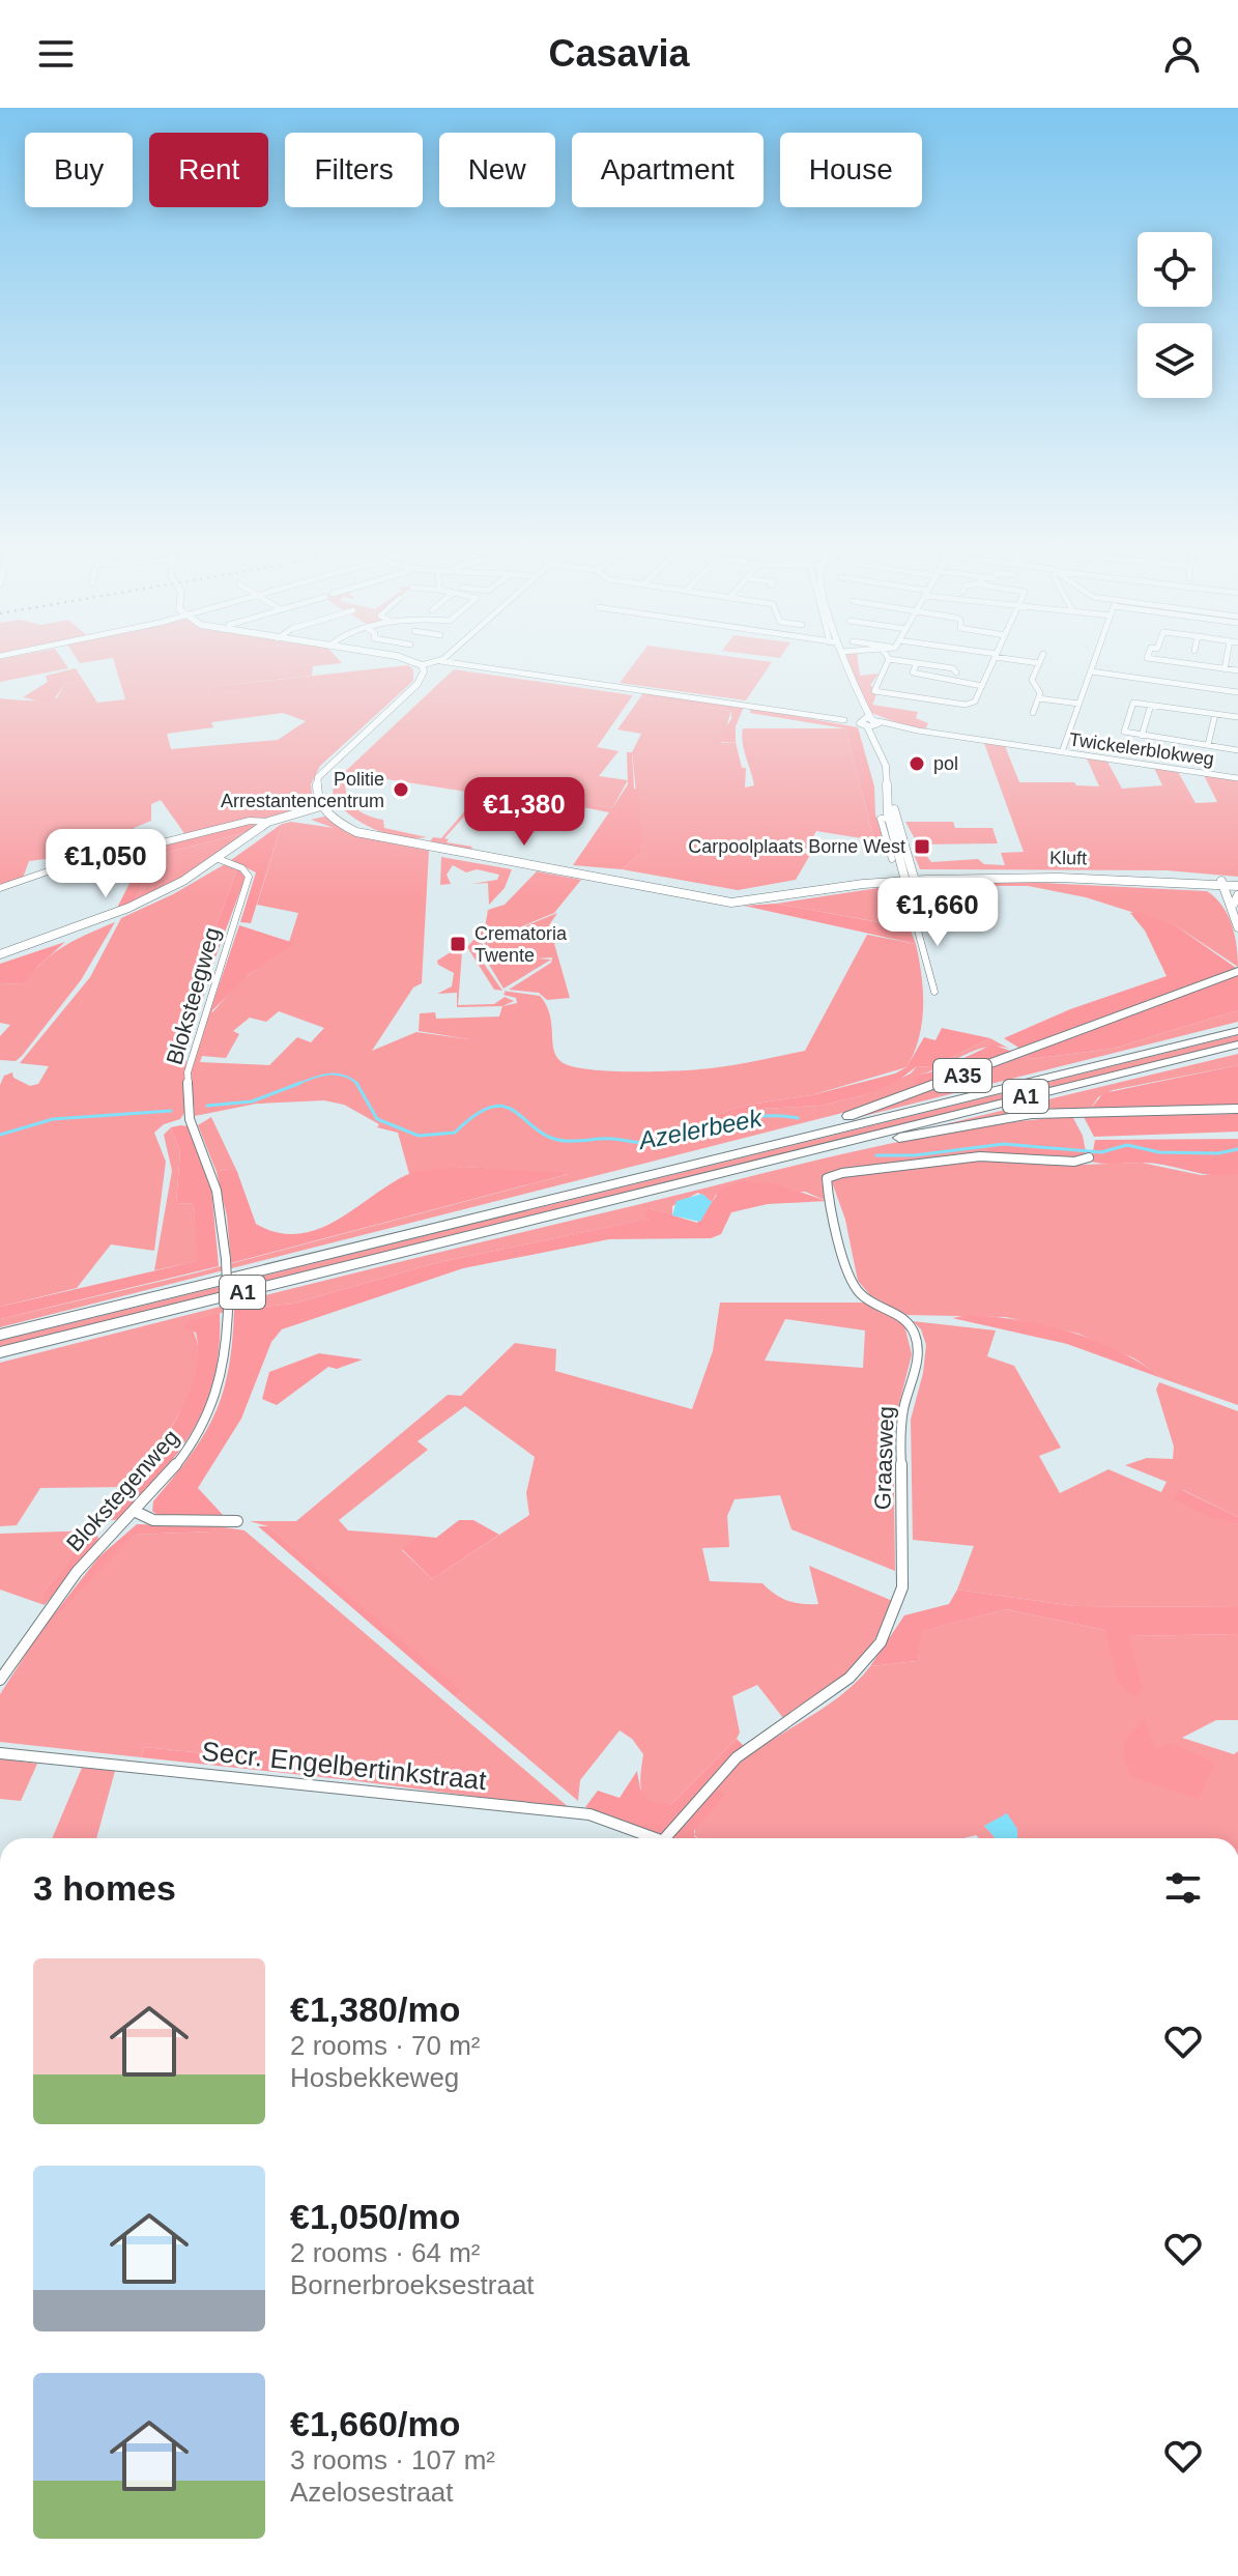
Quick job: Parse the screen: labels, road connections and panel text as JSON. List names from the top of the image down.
{
  "streets": {
    "highway": ["A35", "A1"],
    "main road": ["Kluft"],
    "street": [
      "Twickelerblokweg",
      "Bloksteegweg",
      "Graasweg",
      "Blokstegenweg",
      "Secr. Engelbertinkstraat"
    ]
  },
  "crossings": [
    ["Bloksteegweg", "Blokstegenweg"],
    ["A35", "A1"]
  ],
  "water": ["Azelerbeek"],
  "places": {
    "other": ["pol", "Politie Arrestantencentrum"],
    "transit": ["Carpoolplaats Borne West", "Crematoria Twente"]
  },
  "page": {
    "header": "Casavia",
    "chip": [
      "Buy",
      "Rent",
      "Filters",
      "New",
      "Apartment",
      "House"
    ],
    "price": ["€1,380", "€1,050", "€1,660"],
    "heading": "3 homes",
    "list": [
      {
        "name": "€1,380/mo",
        "note": "2 rooms · 70 m² · Hosbekkeweg"
      },
      {
        "name": "€1,050/mo",
        "note": "2 rooms · 64 m² · Bornerbroeksestraat"
      },
      {
        "name": "€1,660/mo",
        "note": "3 rooms · 107 m² · Azelosestraat"
      }
    ]
  }
}
